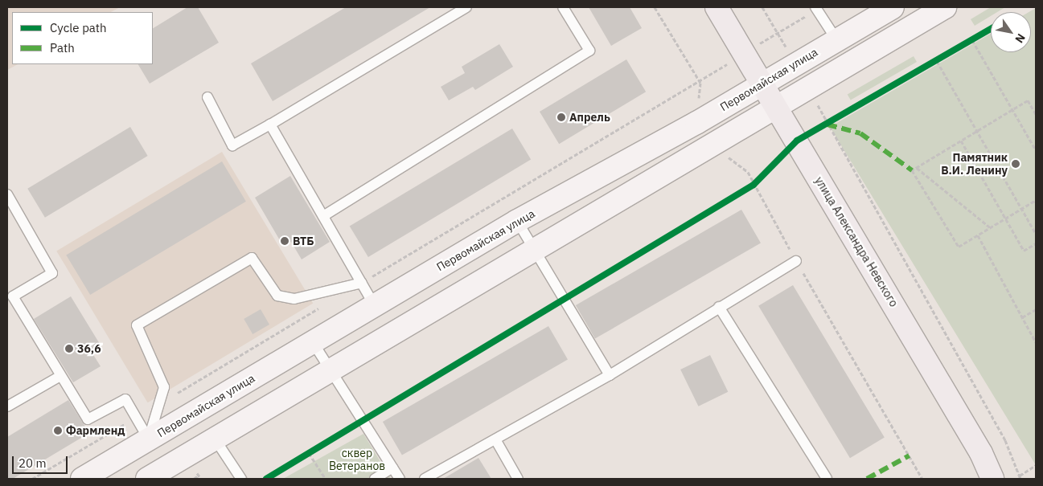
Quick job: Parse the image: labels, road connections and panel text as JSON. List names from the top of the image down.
{
  "streets": {
    "main road": ["Первомайская улица", "улица Александра Невского"]
  },
  "crossings": [
    ["Первомайская улица", "улица Александра Невского"]
  ],
  "parks": ["сквер Ветеранов"],
  "places": [
    "Апрель",
    "Памятник В.И. Ленину",
    "ВТБ",
    "36,6",
    "Фармленд"
  ],
  "legend": ["Cycle path", "Path"],
  "scale_bar": "20 m",
  "north": "bottom right"
}
